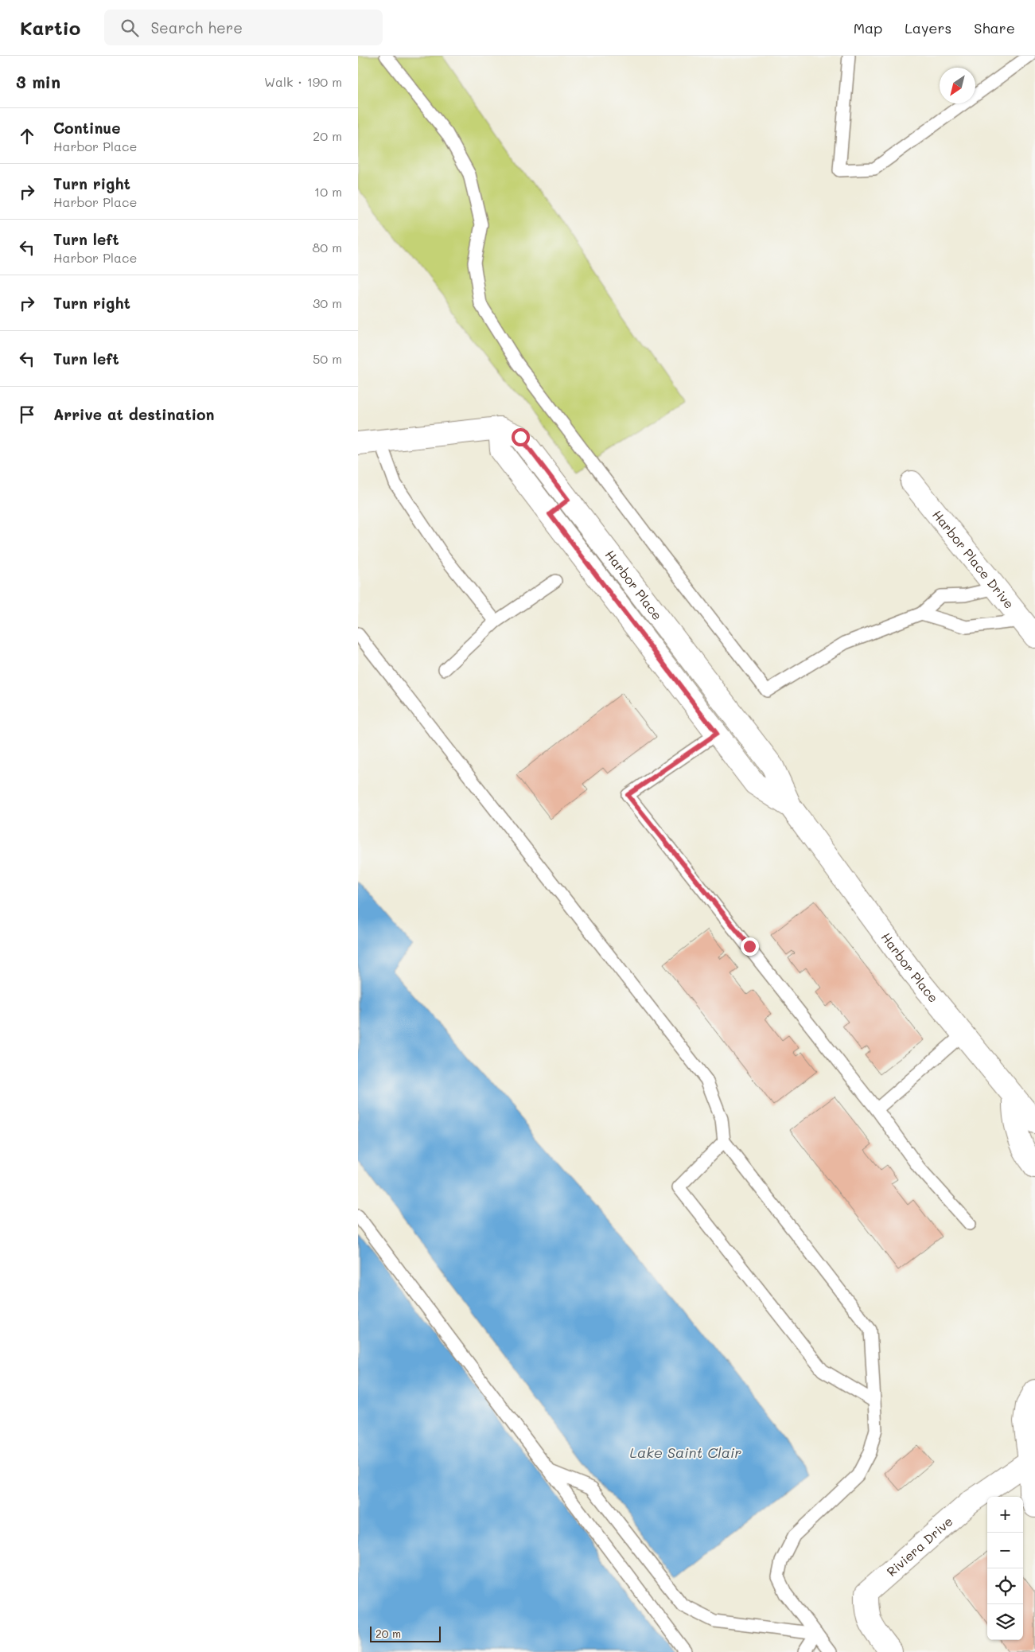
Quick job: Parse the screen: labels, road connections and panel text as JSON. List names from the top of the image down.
{
  "streets": {
    "street": ["Harbor Place Drive", "Harbor Place", "Riviera Drive"]
  },
  "water": ["Lake Saint Clair"],
  "scale_bar": "20 m",
  "north": "bottom left",
  "page": {
    "header": "Kartio",
    "search": "Search here",
    "nav": ["Map", "Layers", "Share"],
    "heading": ["3 min", "Walk · 190 m"],
    "list": [
      ["Continue", "Harbor Place", "20 m"],
      ["Turn right", "Harbor Place", "10 m"],
      ["Turn left", "Harbor Place", "80 m"],
      ["Turn right", "30 m"],
      ["Turn left", "50 m"],
      "Arrive at destination"
    ],
    "map_buttons": ["+", "−"],
    "scale": "20 m"
  }
}
